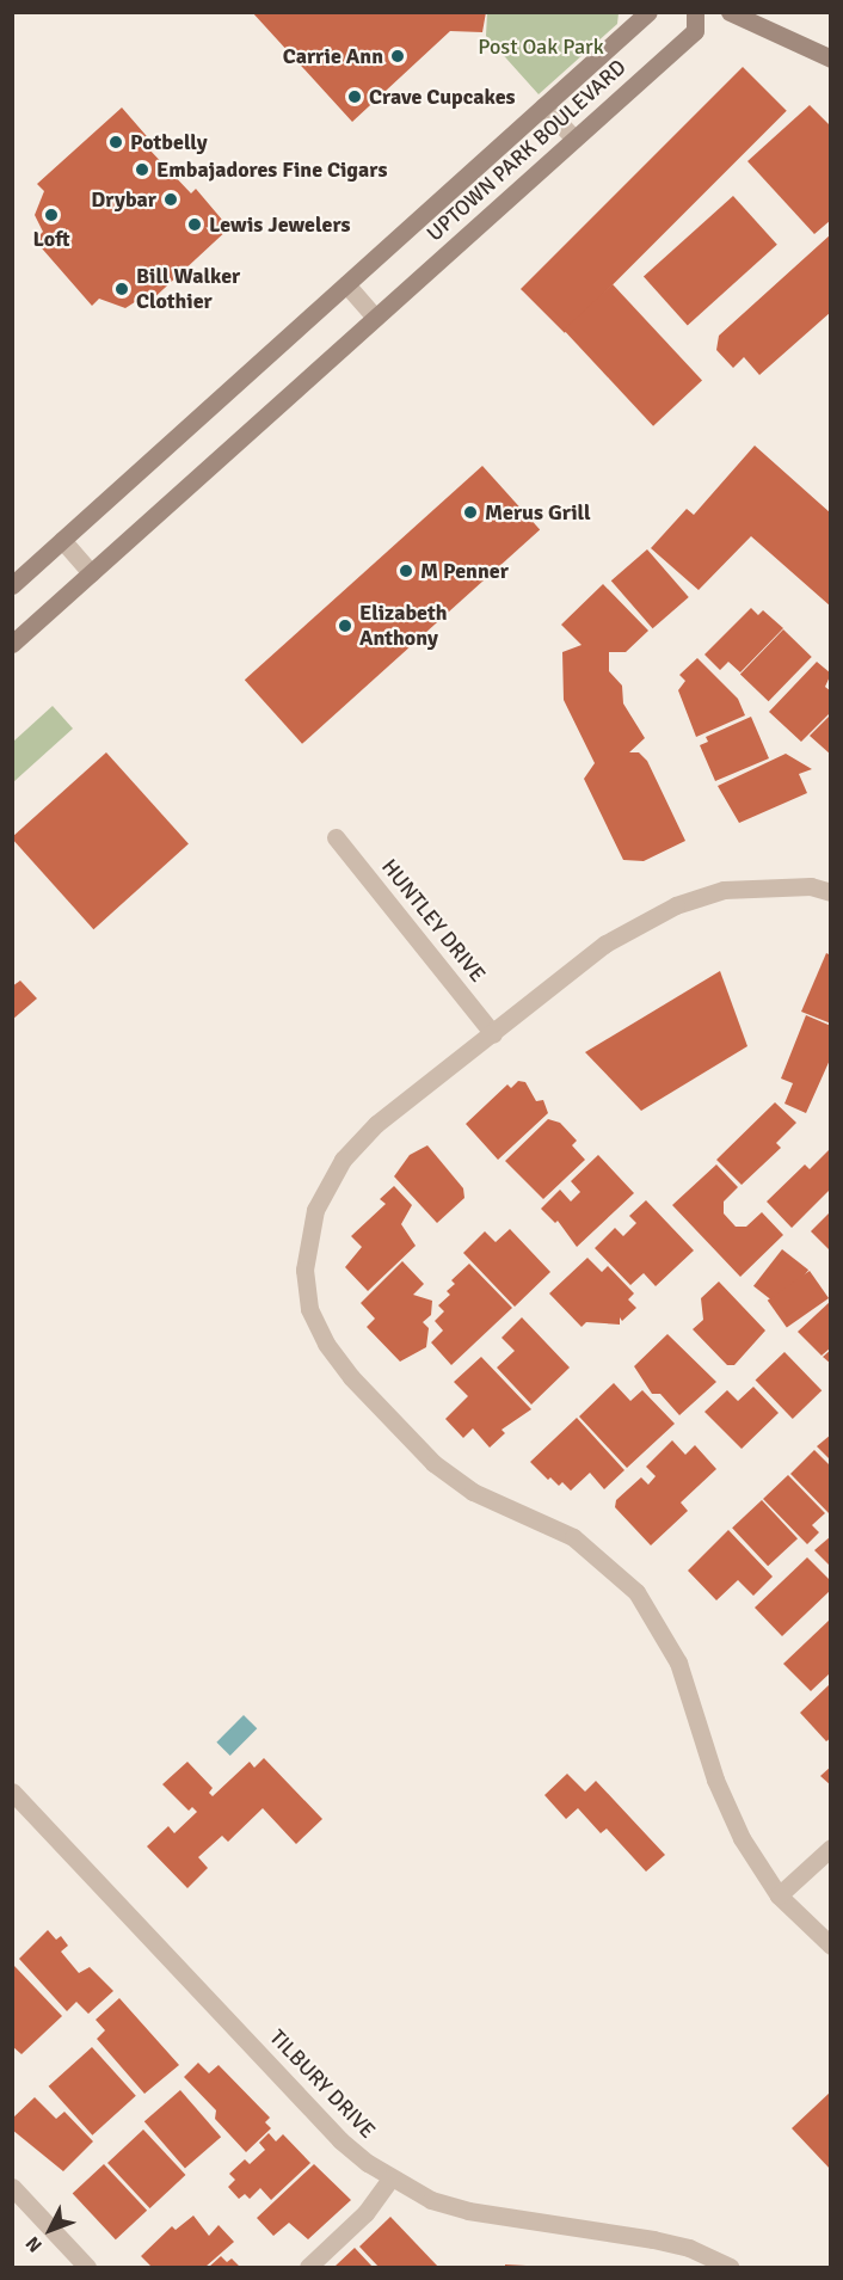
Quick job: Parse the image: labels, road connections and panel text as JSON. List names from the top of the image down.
{
  "streets": {
    "street": ["UPTOWN PARK BOULEVARD", "HUNTLEY DRIVE", "TILBURY DRIVE"]
  },
  "parks": ["Post Oak Park"],
  "places": [
    "Carrie Ann",
    "Crave Cupcakes",
    "Potbelly",
    "Embajadores Fine Cigars",
    "Drybar",
    "Loft",
    "Lewis Jewelers",
    "Bill Walker Clothier",
    "Merus Grill",
    "M Penner",
    "Elizabeth Anthony"
  ],
  "north": "bottom left"
}
